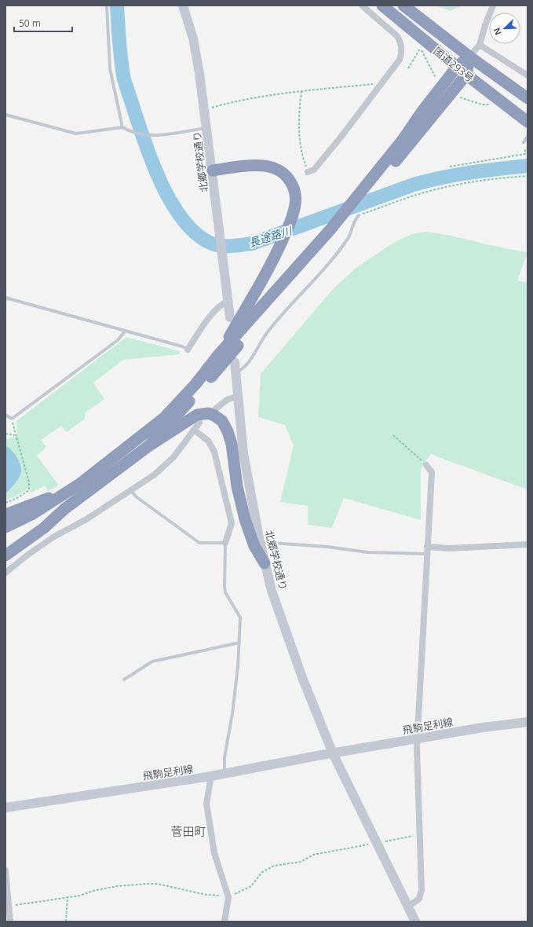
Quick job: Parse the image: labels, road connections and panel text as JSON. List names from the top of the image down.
{
  "streets": {
    "highway": ["国道293号"],
    "street": ["北郷学校通り", "飛駒足利線"]
  },
  "crossings": [
    ["北郷学校通り", "飛駒足利線"]
  ],
  "districts": ["菅田町"],
  "water": ["長途路川"],
  "scale_bar": "50 m",
  "north": "bottom left"
}
